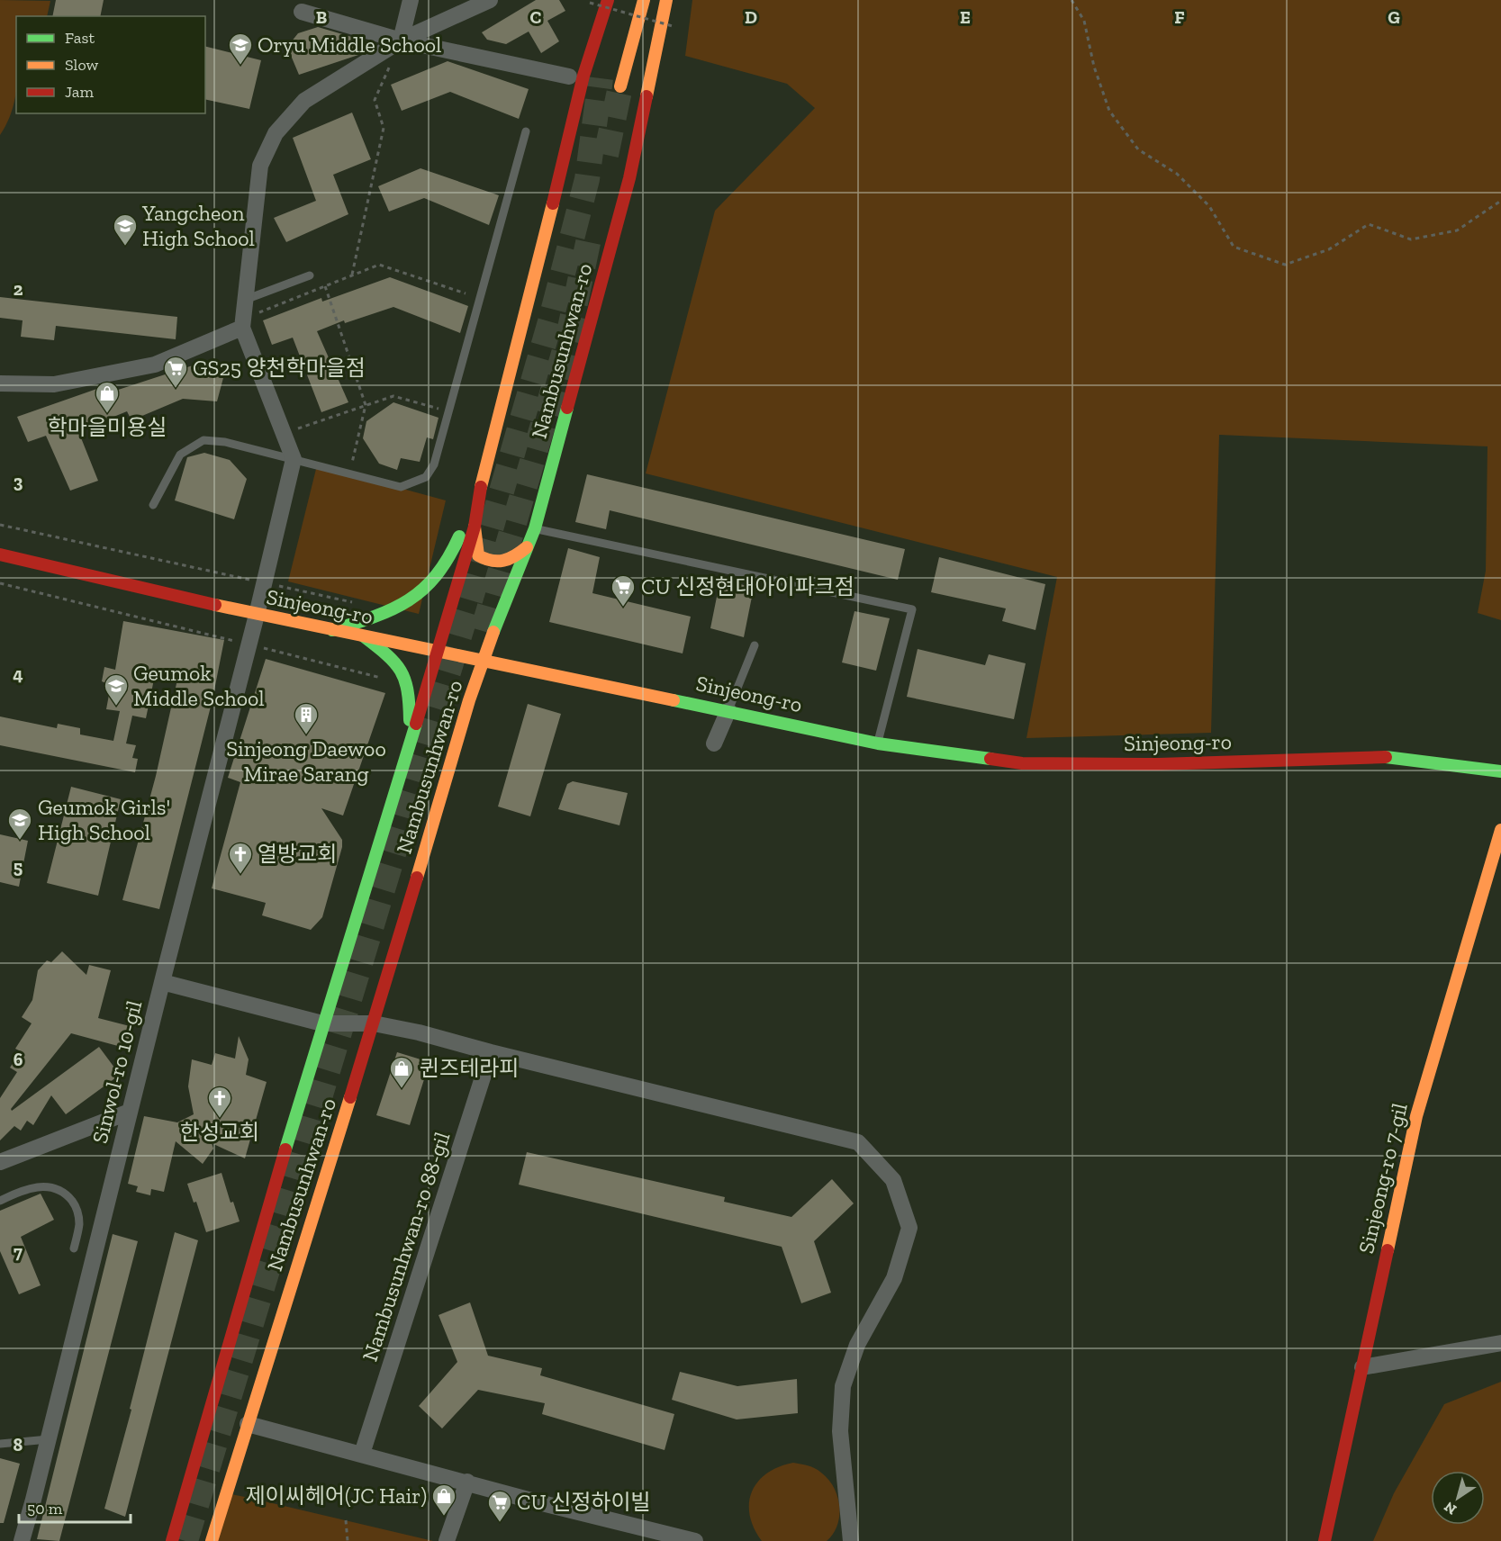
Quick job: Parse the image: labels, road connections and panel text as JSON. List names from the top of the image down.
{
  "streets": {
    "main road": ["Nambusunhwan-ro", "Sinjeong-ro", "Sinjeong-ro 7-gil"],
    "street": ["Sinwol-ro 10-gil", "Nambusunhwan-ro 88-gil"]
  },
  "crossings": [
    ["Nambusunhwan-ro", "Sinjeong-ro"],
    ["Sinjeong-ro", "Sinwol-ro 10-gil"]
  ],
  "places": {
    "school or university": [
      "Oryu Middle School",
      "Yangcheon High School",
      "Geumok Middle School",
      "Geumok Girls' High School"
    ],
    "supermarket": ["GS25 양천학마을점", "CU 신정현대아이파크점", "CU 신정하이빌"],
    "shop": ["학마을미용실", "퀸즈테라피", "제이씨헤어(JC Hair)"],
    "building": ["Sinjeong Daewoo Mirae Sarang"],
    "church": ["열방교회", "한성교회"]
  },
  "legend": ["Fast", "Slow", "Jam"],
  "scale_bar": "50 m",
  "north": "bottom left",
  "grid": {
    "columns": [
      "B",
      "C",
      "D",
      "E",
      "F",
      "G"
    ],
    "rows": [
      "2",
      "3",
      "4",
      "5",
      "6",
      "7",
      "8"
    ]
  }
}
